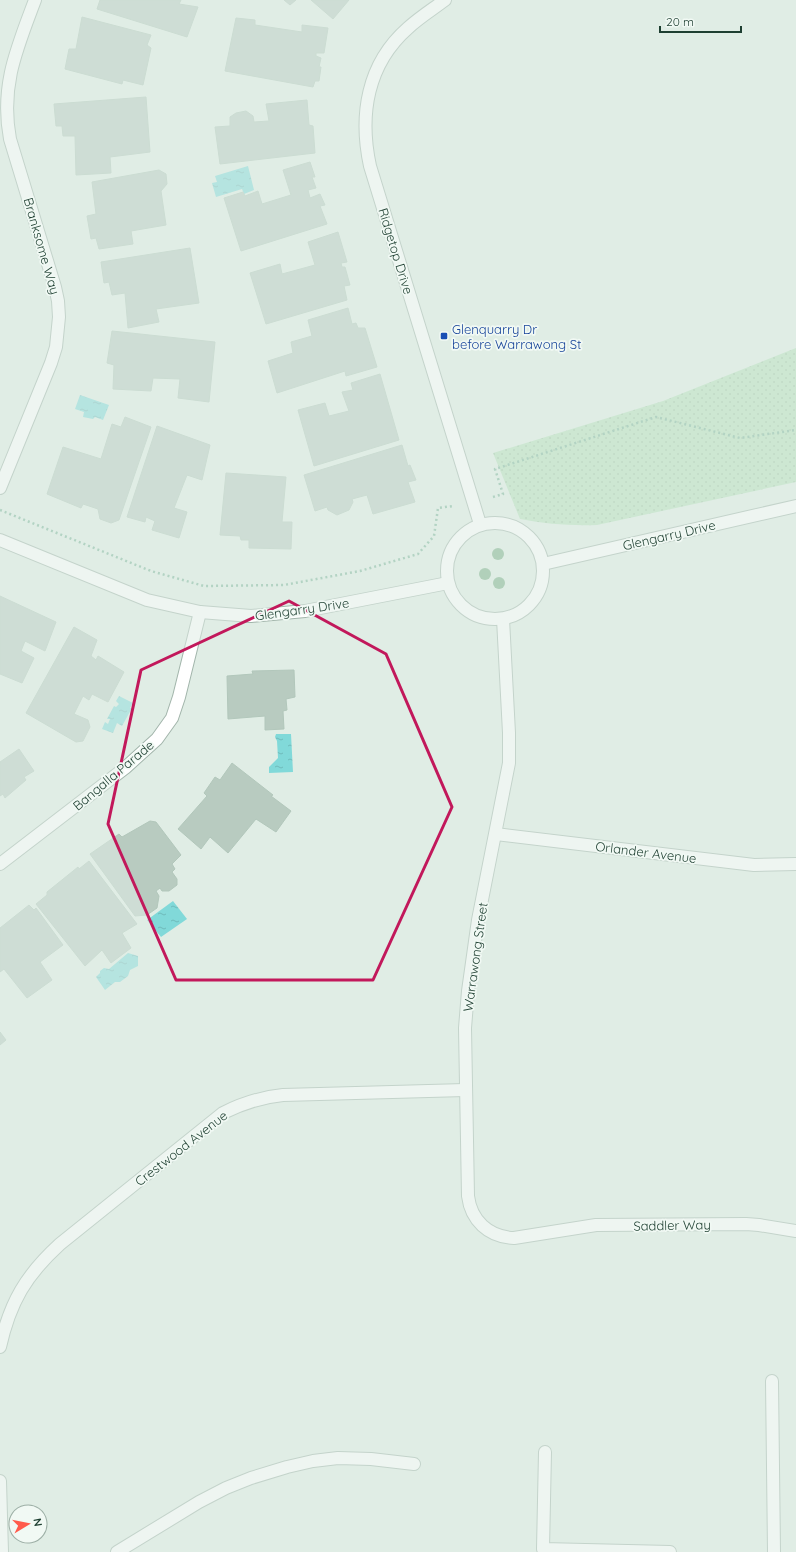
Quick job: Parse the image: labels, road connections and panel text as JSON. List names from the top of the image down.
{
  "streets": {
    "street": [
      "Branksome Way",
      "Ridgetop Drive",
      "Glengarry Drive",
      "Bangalla Parade",
      "Orlander Avenue",
      "Warrawong Street",
      "Crestwood Avenue",
      "Saddler Way"
    ]
  },
  "crossings": [
    ["Ridgetop Drive", "Glengarry Drive"],
    ["Ridgetop Drive", "Warrawong Street"],
    ["Glengarry Drive", "Bangalla Parade"],
    ["Glengarry Drive", "Warrawong Street"],
    ["Orlander Avenue", "Warrawong Street"],
    ["Warrawong Street", "Crestwood Avenue"],
    ["Warrawong Street", "Saddler Way"]
  ],
  "places": {
    "transit": ["Glenquarry Dr before Warrawong St"]
  },
  "scale_bar": "20 m",
  "north": "right"
}
